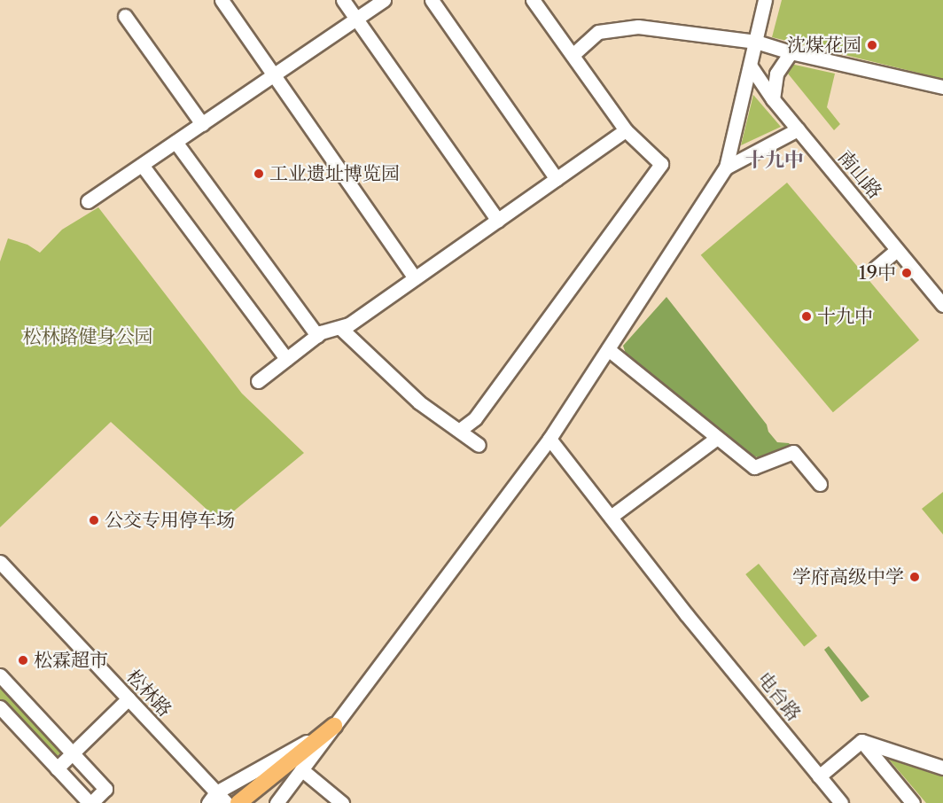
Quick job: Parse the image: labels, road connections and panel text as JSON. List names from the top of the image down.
{
  "streets": {
    "street": ["南山路", "松林路", "电台路"]
  },
  "districts": ["十九中"],
  "parks": ["松林路健身公园"],
  "places": [
    "沈煤花园",
    "工业遗址博览园",
    "19中",
    "十九中",
    "公交专用停车场",
    "学府高级中学",
    "松霖超市"
  ]
}
